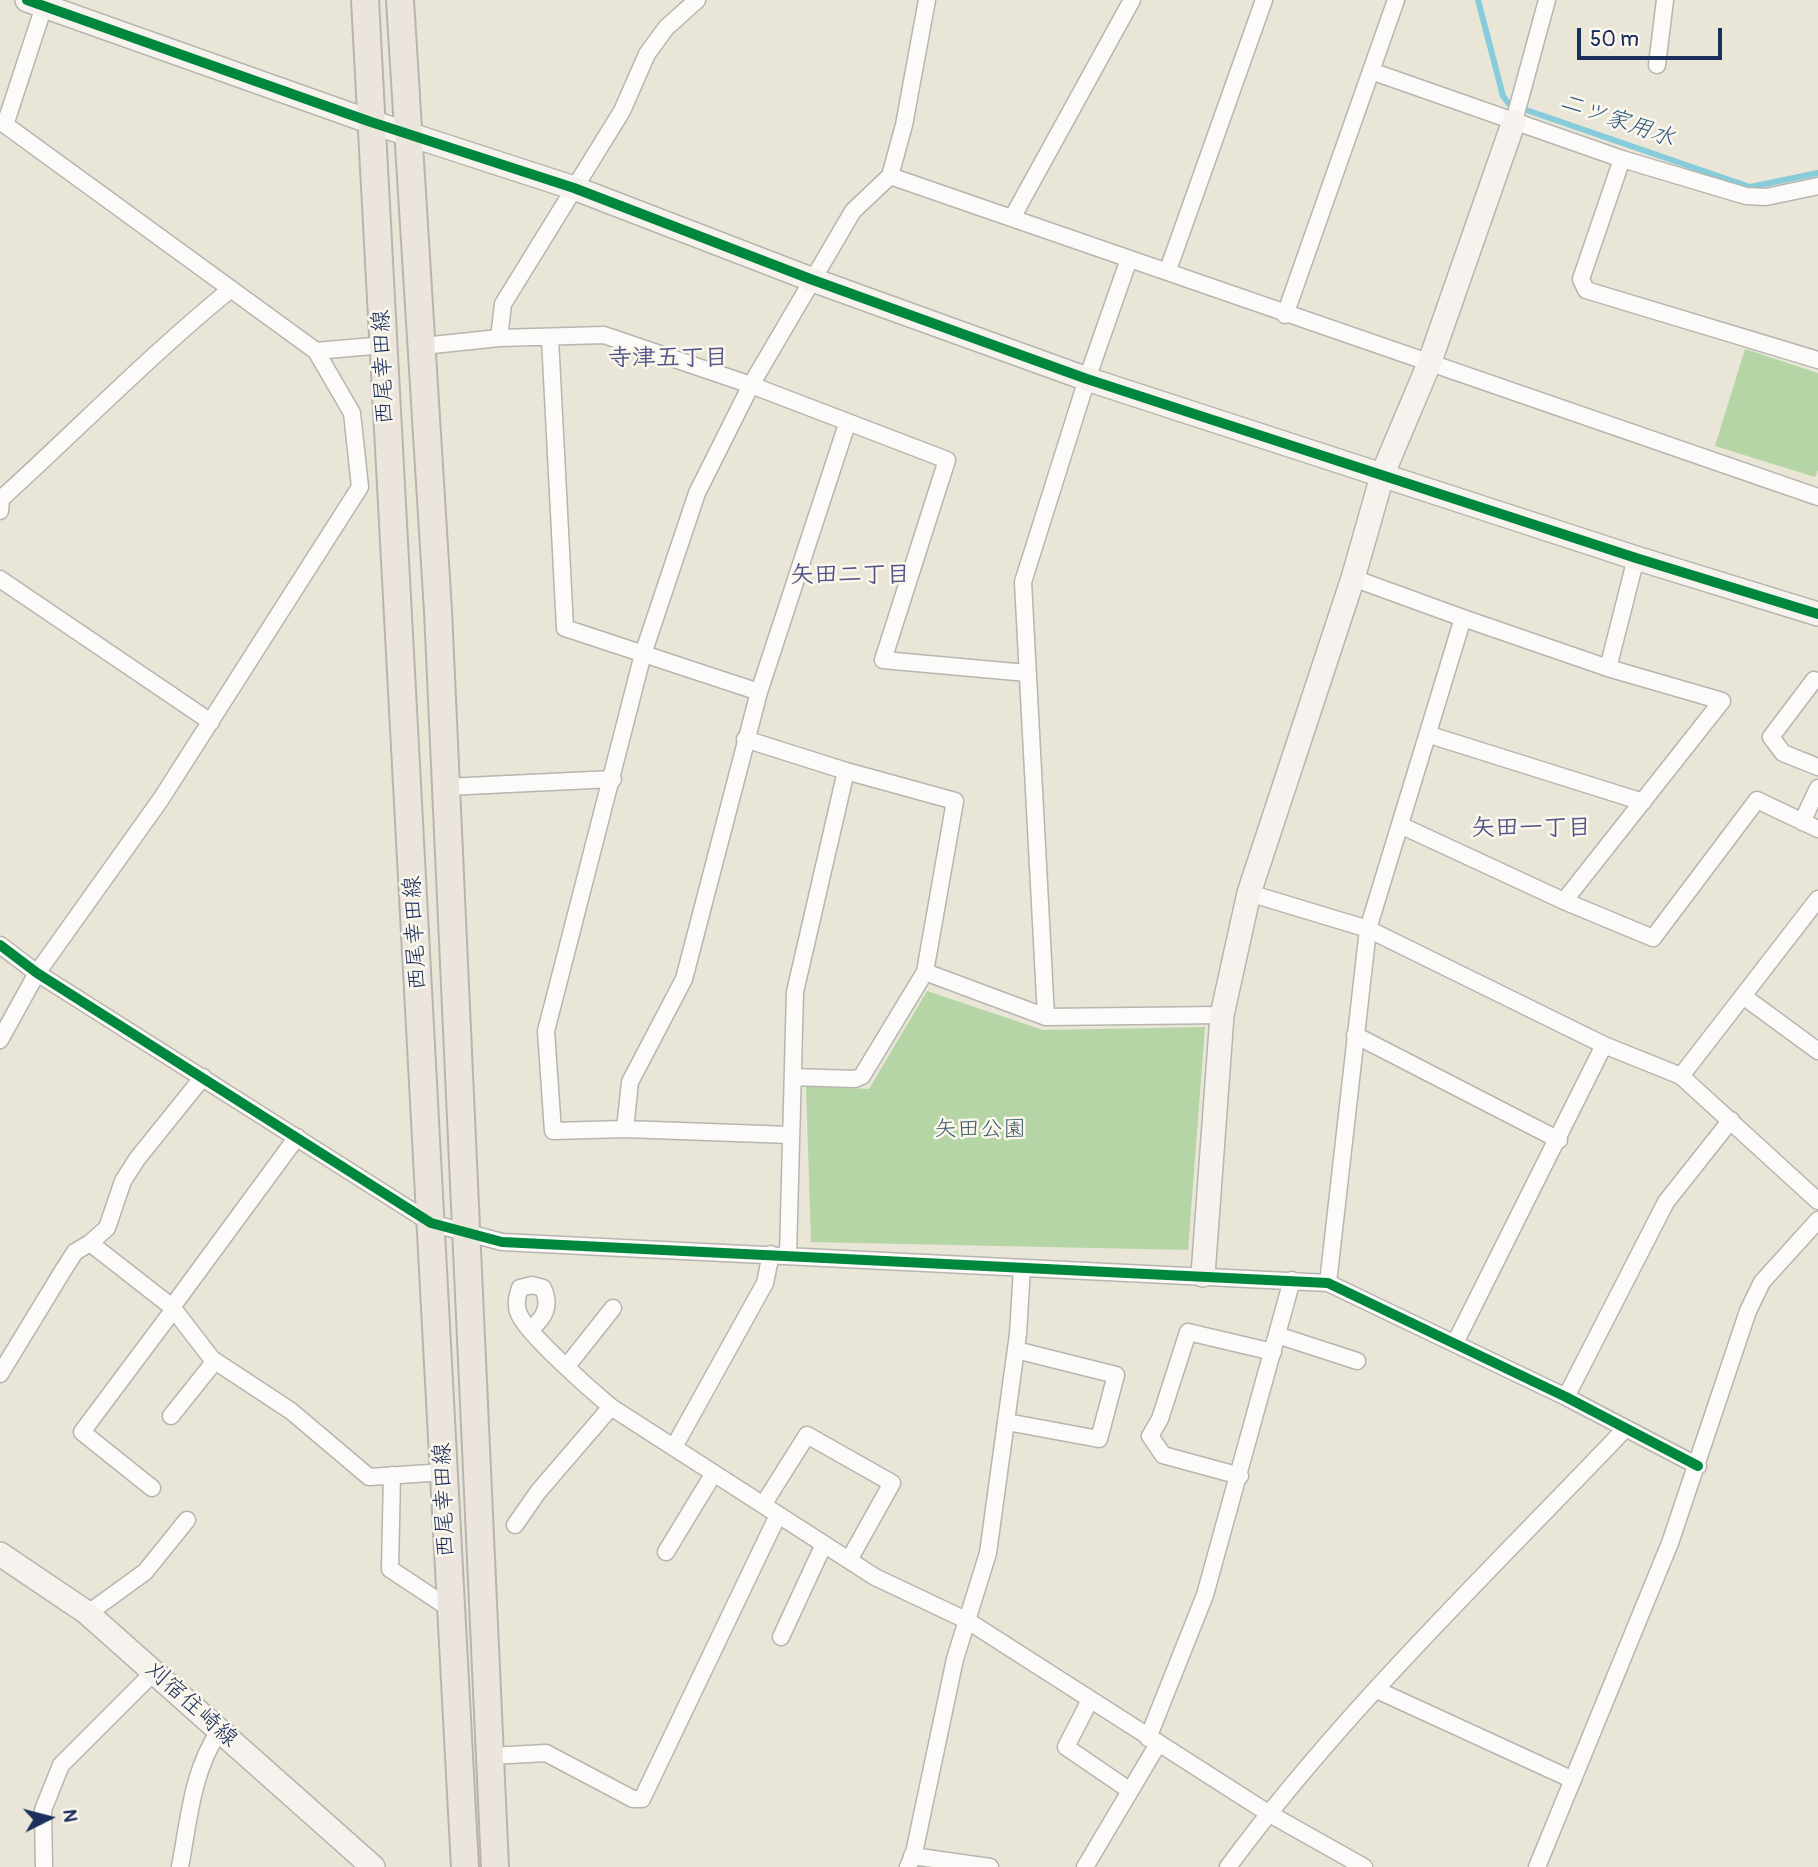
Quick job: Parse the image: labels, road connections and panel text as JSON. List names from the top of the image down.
{
  "streets": {
    "main road": ["西尾幸田線"],
    "street": ["刈宿住崎線"]
  },
  "districts": ["寺津五丁目", "矢田二丁目", "矢田一丁目"],
  "water": ["二ツ家用水"],
  "parks": ["矢田公園"],
  "scale_bar": "50 m",
  "north": "right"
}
